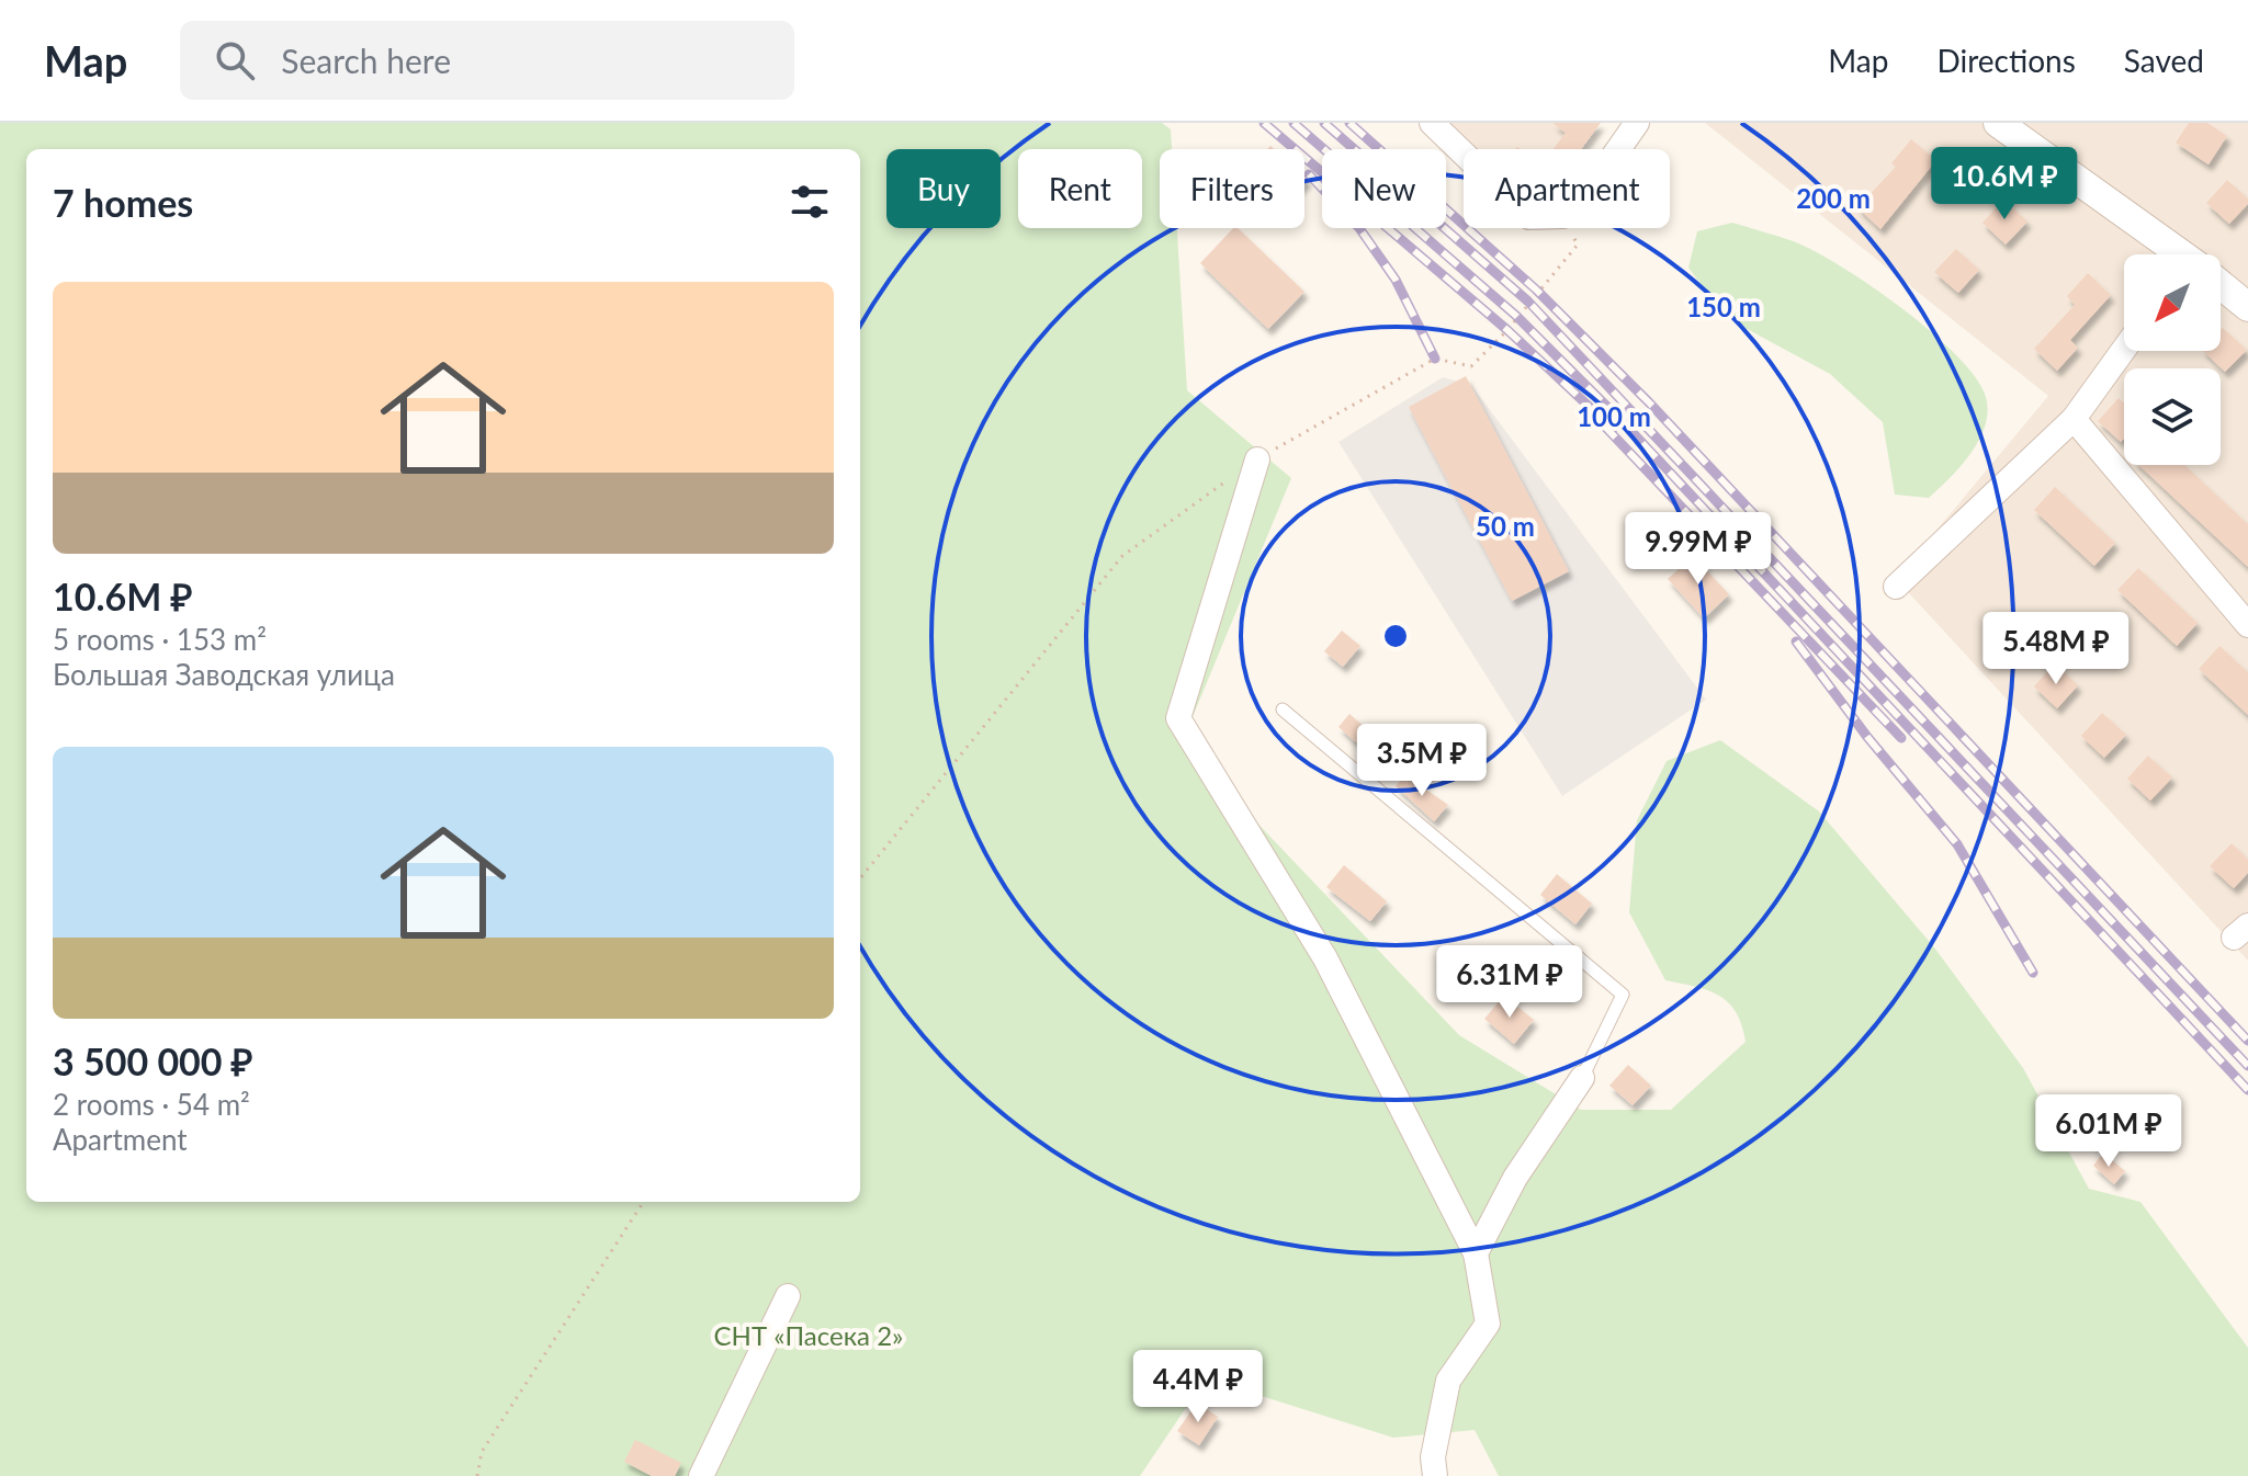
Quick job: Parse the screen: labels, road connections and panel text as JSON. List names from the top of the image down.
{
  "parks": ["СНТ «Пасека 2»"],
  "north": "bottom left",
  "page": {
    "header": "Map",
    "search": "Search here",
    "nav": ["Map", "Directions", "Saved"],
    "price": [
      "10.6M ₽",
      "9.99M ₽",
      "5.48M ₽",
      "3.5M ₽",
      "6.31M ₽",
      "6.01M ₽",
      "4.4M ₽"
    ],
    "chip": [
      "Buy",
      "Rent",
      "Filters",
      "New",
      "Apartment"
    ],
    "heading": "7 homes",
    "list": [
      {
        "name": "10.6M ₽",
        "note": "5 rooms · 153 m² · Большая Заводская улица"
      },
      {
        "name": "3 500 000 ₽",
        "note": "2 rooms · 54 m² · Apartment"
      }
    ]
  },
  "rings": [
    "200 m",
    "150 m",
    "100 m",
    "50 m"
  ]
}
